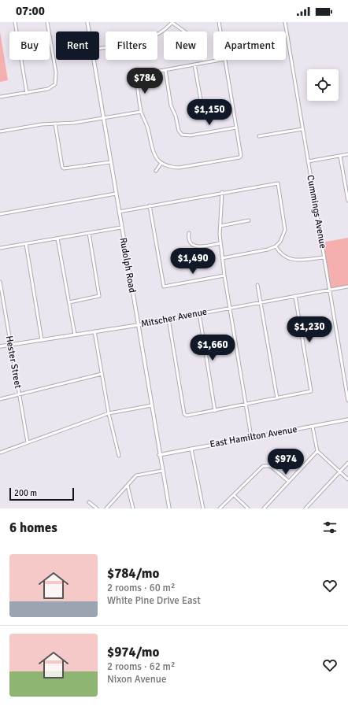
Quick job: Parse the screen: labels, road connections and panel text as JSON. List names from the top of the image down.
{
  "streets": {
    "street": [
      "Cummings Avenue",
      "Rudolph Road",
      "Mitscher Avenue",
      "Hester Street",
      "East Hamilton Avenue"
    ]
  },
  "crossings": [
    ["Cummings Avenue", "Mitscher Avenue"],
    ["Rudolph Road", "Mitscher Avenue"],
    ["Rudolph Road", "East Hamilton Avenue"],
    ["Mitscher Avenue", "Hester Street"]
  ],
  "scale_bar": "200 m",
  "page": {
    "status": "07:00",
    "chip": [
      "Buy",
      "Rent",
      "Filters",
      "New",
      "Apartment"
    ],
    "price": [
      "$784",
      "$1,150",
      "$1,490",
      "$1,230",
      "$1,660",
      "$974"
    ],
    "scale": "200 m",
    "heading": "6 homes",
    "list": [
      {
        "name": "$784/mo",
        "note": "2 rooms · 60 m² · White Pine Drive East"
      },
      {
        "name": "$974/mo",
        "note": "2 rooms · 62 m² · Nixon Avenue"
      }
    ]
  }
}
